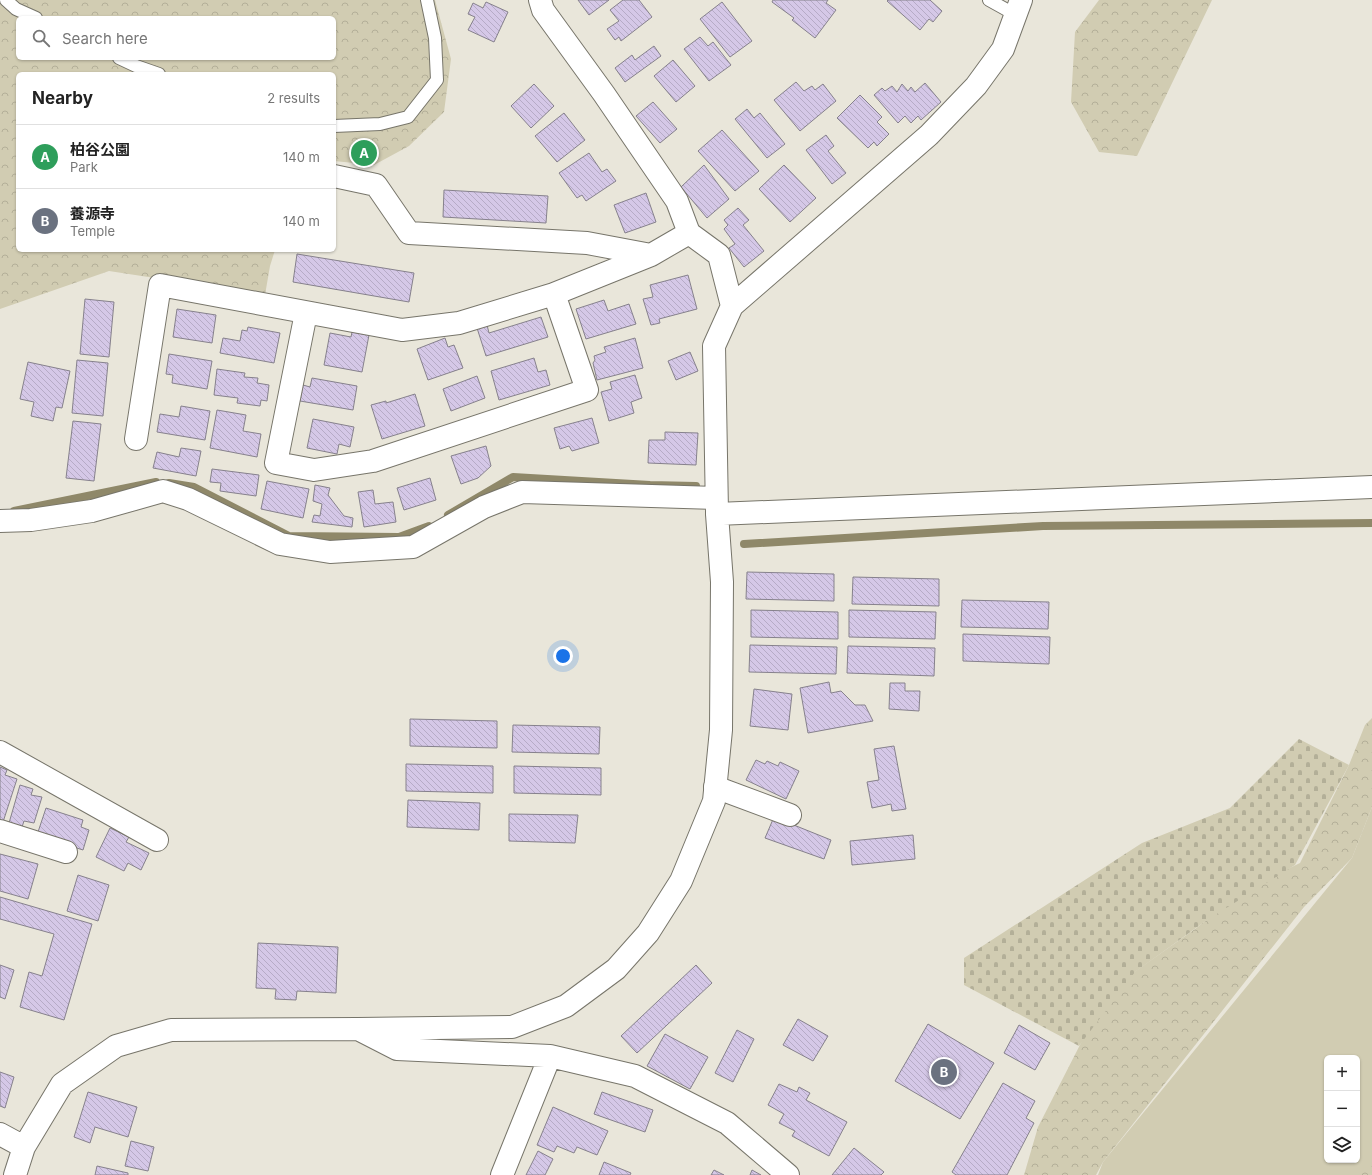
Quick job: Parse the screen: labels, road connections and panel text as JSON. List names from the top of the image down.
{
  "page": {
    "search": "Search here",
    "heading": ["Nearby", "2 results"],
    "list": [
      {
        "mark": "A",
        "name": "柏谷公園",
        "note": "Park",
        "value": "140 m"
      },
      {
        "mark": "B",
        "name": "養源寺",
        "note": "Temple",
        "value": "140 m"
      }
    ],
    "pins": ["A", "B"],
    "map_buttons": ["+", "−"]
  }
}
